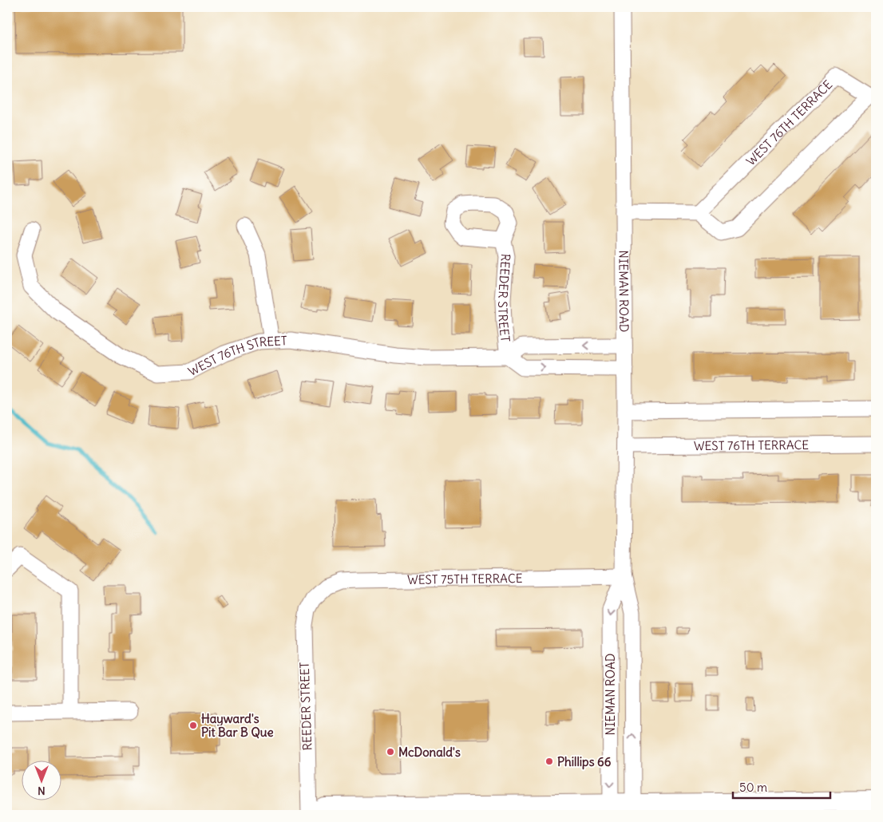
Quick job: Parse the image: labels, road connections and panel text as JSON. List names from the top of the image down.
{
  "streets": {
    "street": [
      "WEST 76TH TERRACE",
      "NIEMAN ROAD",
      "REEDER STREET",
      "WEST 76TH STREET",
      "WEST 75TH TERRACE"
    ]
  },
  "crossings": [
    ["WEST 76TH TERRACE", "NIEMAN ROAD"],
    ["NIEMAN ROAD", "WEST 75TH TERRACE"],
    ["REEDER STREET", "WEST 76TH STREET"],
    ["REEDER STREET", "WEST 75TH TERRACE"]
  ],
  "places": ["Hayward's Pit Bar B Que", "McDonald's", "Phillips 66"],
  "scale_bar": "50 m",
  "north": "bottom"
}
